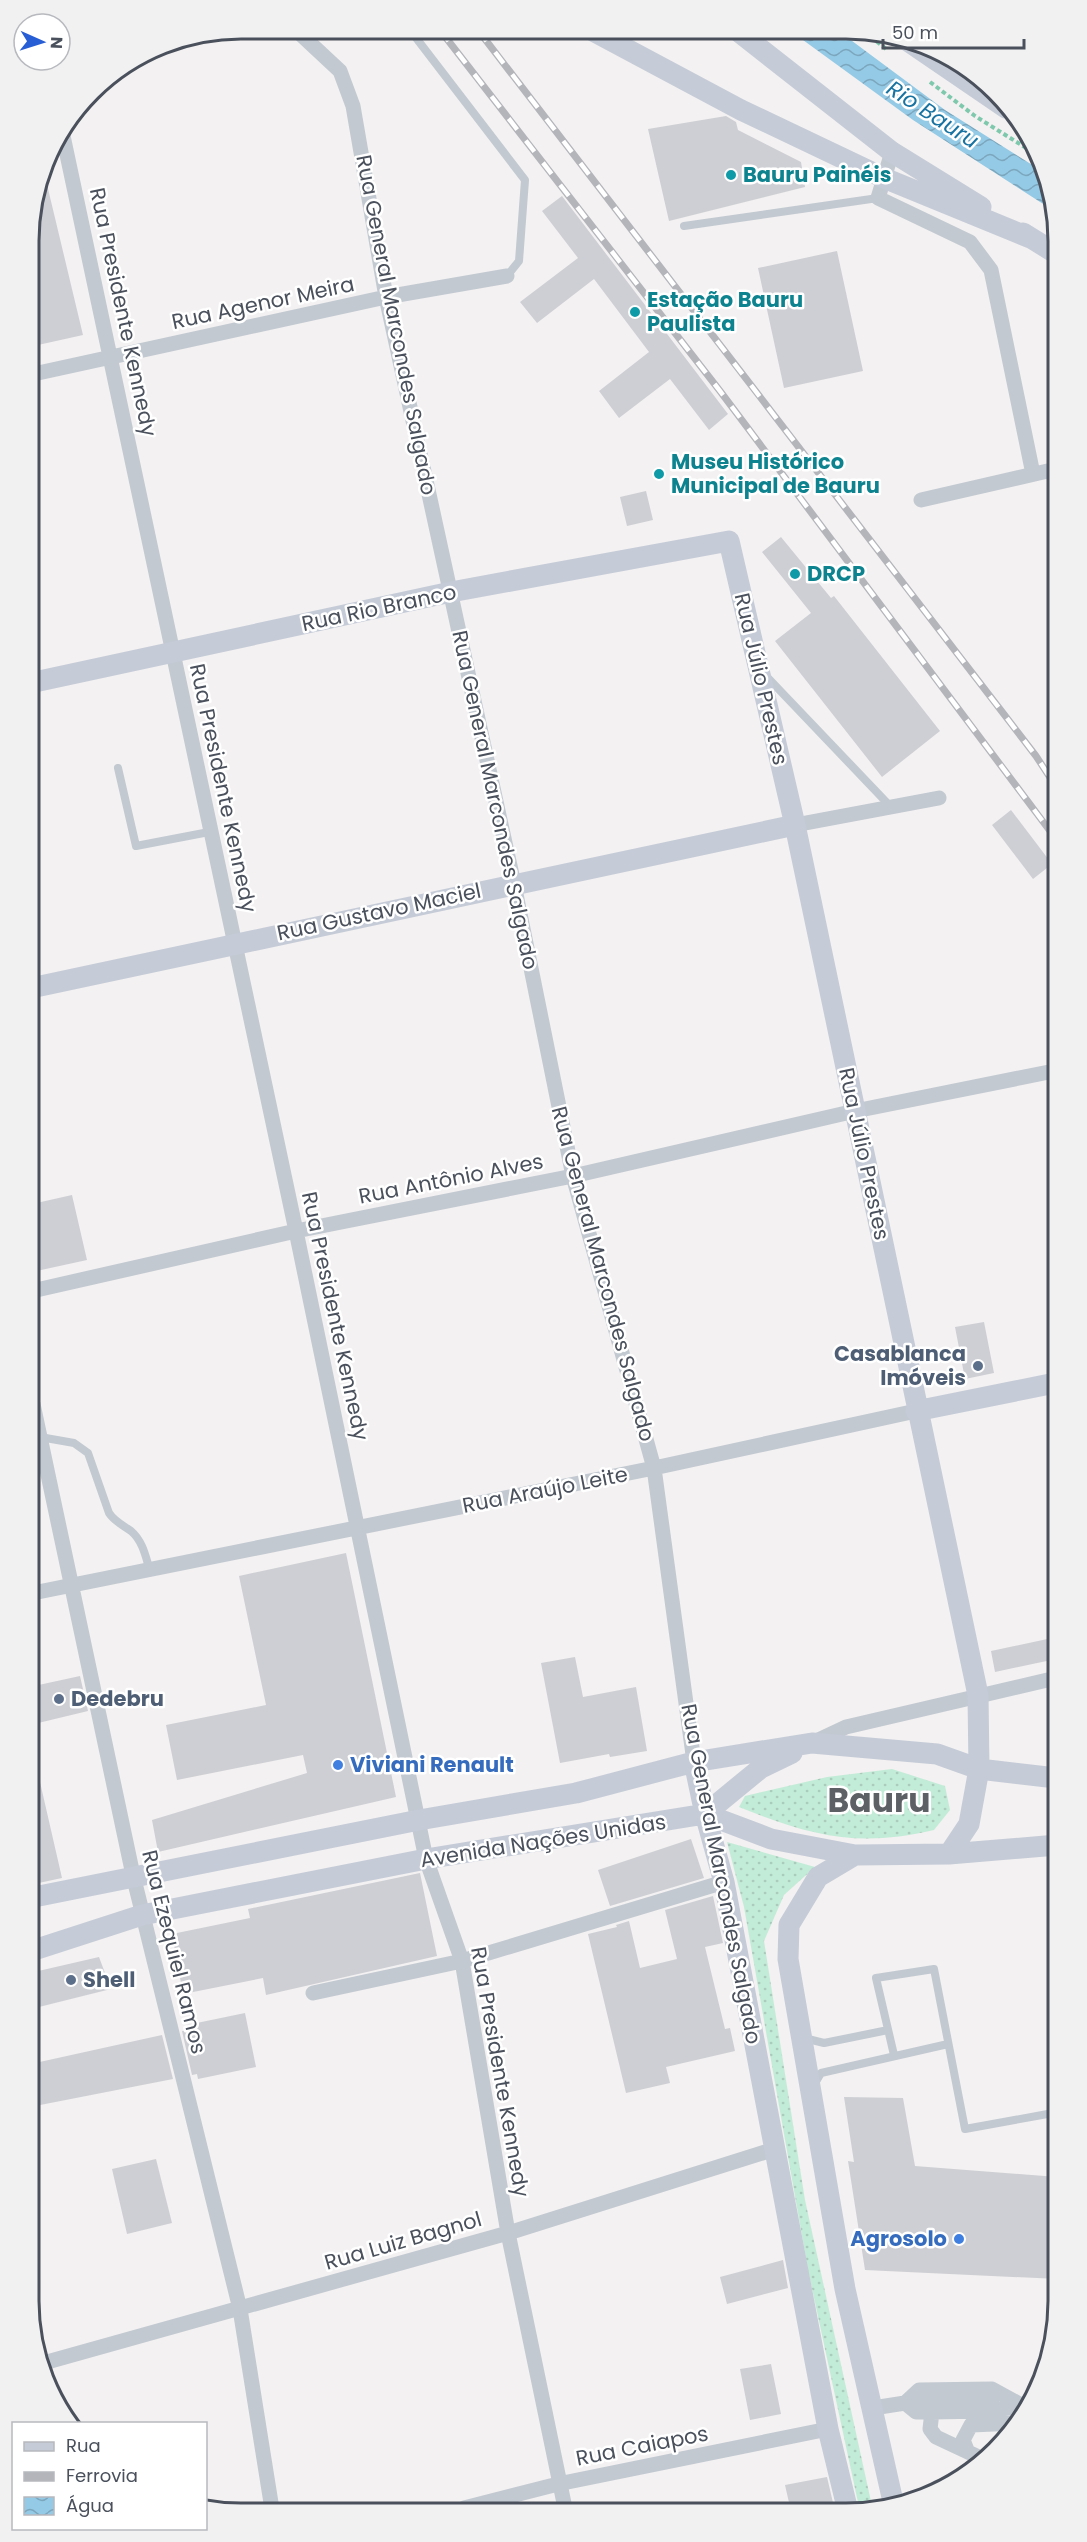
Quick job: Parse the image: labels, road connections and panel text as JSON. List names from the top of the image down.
{
  "streets": {
    "street": [
      "Rua Agenor Meira",
      "Rua Presidente Kennedy",
      "Rua General Marcondes Salgado",
      "Rua Rio Branco",
      "Rua Júlio Prestes",
      "Rua Gustavo Maciel",
      "Rua Antônio Alves",
      "Rua Araújo Leite",
      "Avenida Nações Unidas",
      "Rua Ezequiel Ramos",
      "Rua Luiz Bagnol",
      "Rua Caiapos"
    ]
  },
  "crossings": [
    ["Rua Agenor Meira", "Rua Presidente Kennedy"],
    ["Rua Agenor Meira", "Rua General Marcondes Salgado"],
    ["Rua Presidente Kennedy", "Rua Rio Branco"],
    ["Rua Presidente Kennedy", "Rua Gustavo Maciel"],
    ["Rua Presidente Kennedy", "Rua Antônio Alves"],
    ["Rua Presidente Kennedy", "Rua Araújo Leite"],
    ["Rua Presidente Kennedy", "Avenida Nações Unidas"],
    ["Rua Presidente Kennedy", "Rua Luiz Bagnol"],
    ["Rua Presidente Kennedy", "Rua Caiapos"],
    ["Rua General Marcondes Salgado", "Rua Rio Branco"],
    ["Rua General Marcondes Salgado", "Rua Gustavo Maciel"],
    ["Rua General Marcondes Salgado", "Rua Antônio Alves"],
    ["Rua General Marcondes Salgado", "Rua Araújo Leite"],
    ["Rua General Marcondes Salgado", "Avenida Nações Unidas"],
    ["Rua General Marcondes Salgado", "Rua Luiz Bagnol"],
    ["Rua General Marcondes Salgado", "Rua Caiapos"],
    ["Rua Rio Branco", "Rua Júlio Prestes"],
    ["Rua Júlio Prestes", "Rua Gustavo Maciel"],
    ["Rua Júlio Prestes", "Rua Antônio Alves"],
    ["Rua Júlio Prestes", "Rua Araújo Leite"],
    ["Rua Júlio Prestes", "Avenida Nações Unidas"],
    ["Rua Araújo Leite", "Rua Ezequiel Ramos"],
    ["Avenida Nações Unidas", "Rua Ezequiel Ramos"],
    ["Rua Ezequiel Ramos", "Rua Luiz Bagnol"]
  ],
  "districts": ["Bauru"],
  "water": ["Rio Bauru"],
  "places": [
    "Bauru Painéis",
    "Estação Bauru Paulista",
    "Museu Histórico Municipal de Bauru",
    "DRCP",
    "Casablanca Imóveis",
    "Dedebru",
    "Viviani Renault",
    "Shell",
    "Agrosolo"
  ],
  "legend": ["Rua", "Ferrovia", "Água"],
  "scale_bar": "50 m",
  "north": "right"
}
